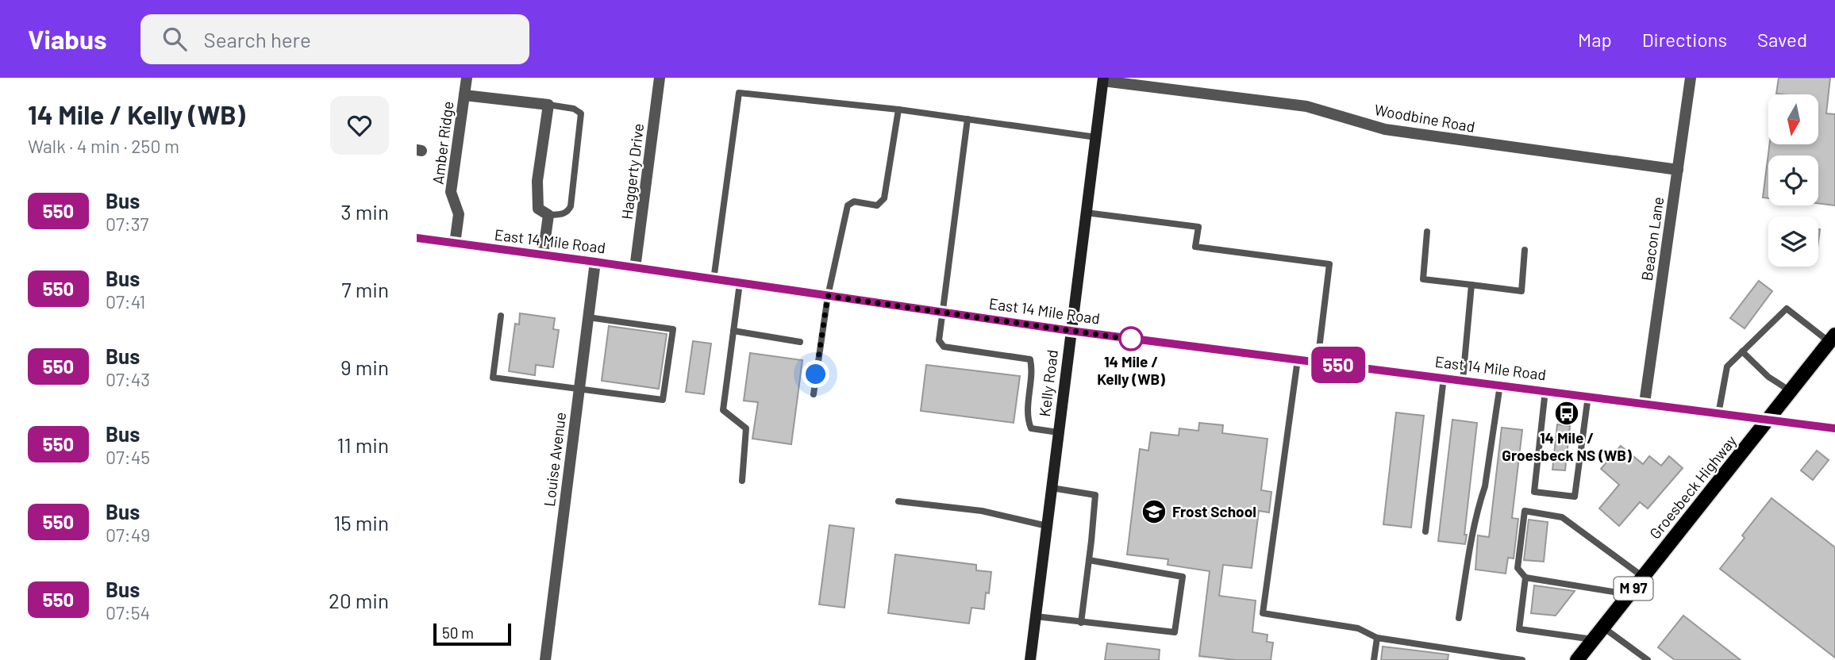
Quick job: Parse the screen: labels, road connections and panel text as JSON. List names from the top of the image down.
{
  "streets": {
    "main road": [
      "East 14 Mile Road",
      "Kelly Road",
      "Groesbeck Highway",
      "M 97"
    ],
    "street": [
      "Woodbine Road",
      "Amber Ridge",
      "Haggerty Drive",
      "Beacon Lane",
      "Louise Avenue"
    ]
  },
  "crossings": [
    ["Woodbine Road", "Beacon Lane"],
    ["Woodbine Road", "Kelly Road"],
    ["Amber Ridge", "East 14 Mile Road"],
    ["Haggerty Drive", "East 14 Mile Road"],
    ["Beacon Lane", "East 14 Mile Road"],
    ["East 14 Mile Road", "Kelly Road"],
    ["East 14 Mile Road", "Louise Avenue"],
    ["East 14 Mile Road", "Groesbeck Highway"]
  ],
  "places": {
    "other": ["14 Mile / Kelly (WB)"],
    "bus stop": ["14 Mile / Groesbeck NS (WB)"],
    "school or university": ["Frost School"]
  },
  "lines": ["bus line 550"],
  "scale_bar": "50 m",
  "north": "bottom",
  "page": {
    "header": "Viabus",
    "search": "Search here",
    "nav": ["Map", "Directions", "Saved"],
    "heading": ["14 Mile / Kelly (WB)", "Walk · 4 min · 250 m"],
    "on_map": "550",
    "list": [
      {
        "mark": "550",
        "name": "Bus",
        "note": "07:37",
        "value": "3 min"
      },
      {
        "mark": "550",
        "name": "Bus",
        "note": "07:41",
        "value": "7 min"
      },
      {
        "mark": "550",
        "name": "Bus",
        "note": "07:43",
        "value": "9 min"
      },
      {
        "mark": "550",
        "name": "Bus",
        "note": "07:45",
        "value": "11 min"
      },
      {
        "mark": "550",
        "name": "Bus",
        "note": "07:49",
        "value": "15 min"
      },
      {
        "mark": "550",
        "name": "Bus",
        "note": "07:54",
        "value": "20 min"
      }
    ],
    "scale": "50 m"
  }
}
